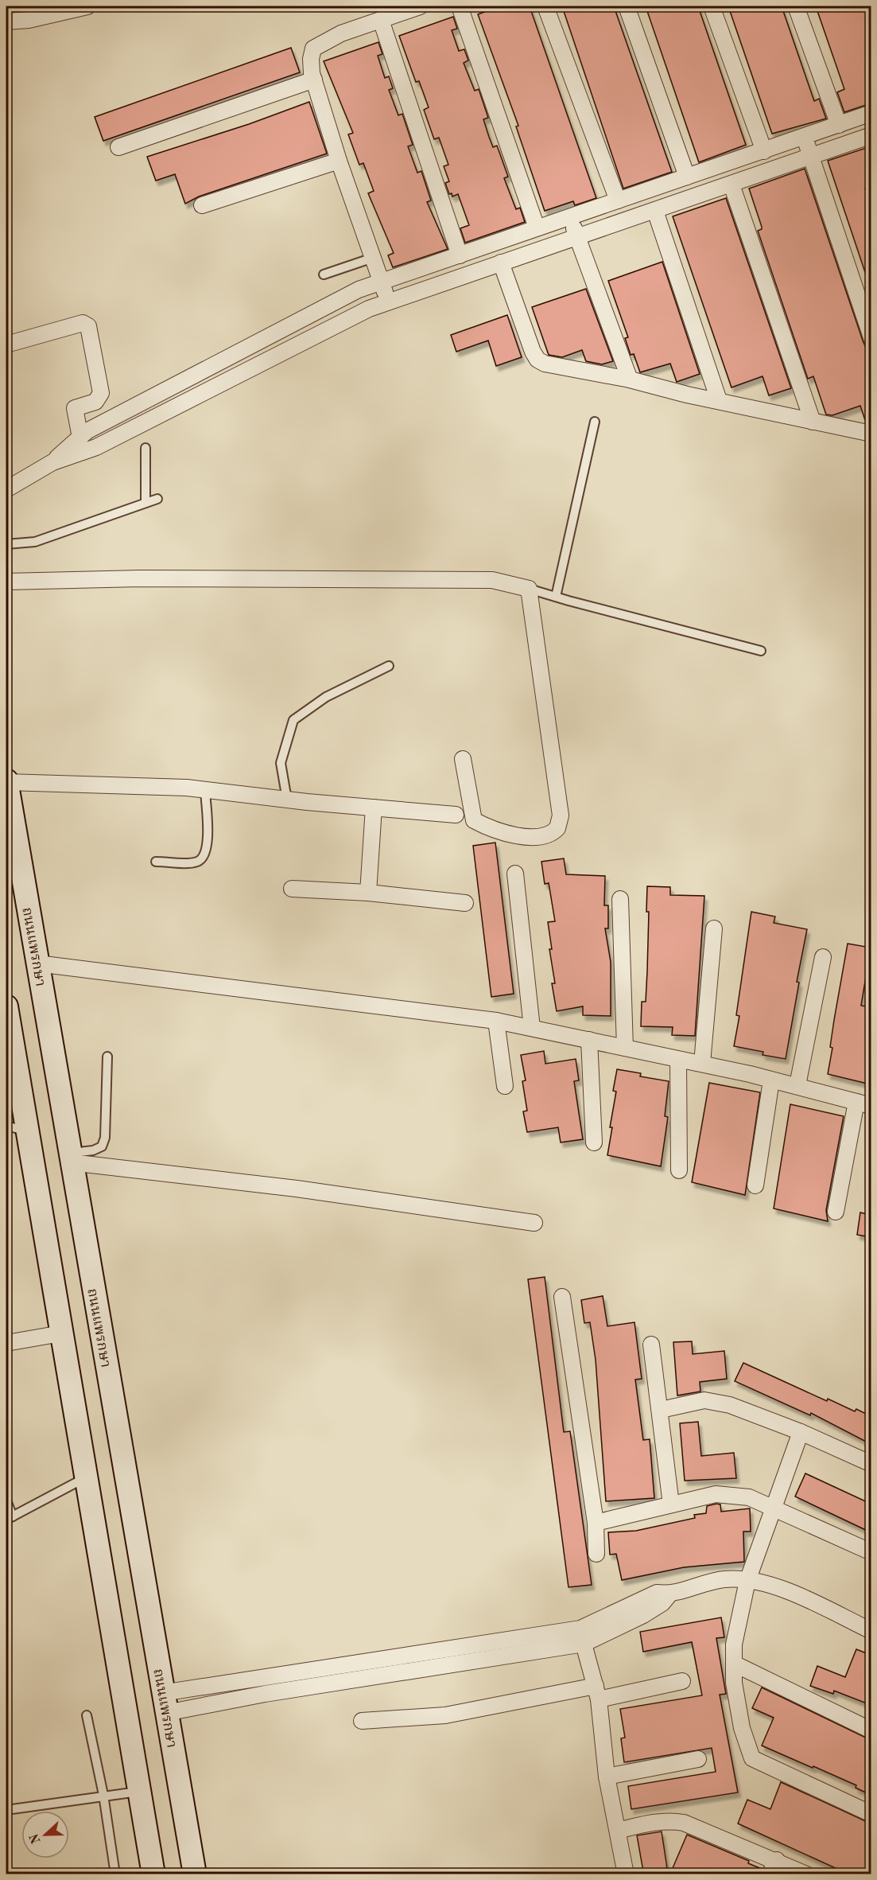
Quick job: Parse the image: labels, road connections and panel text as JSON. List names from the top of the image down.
{
  "streets": {
    "main road": ["ถนนแพรกษา"]
  },
  "north": "left"
}
